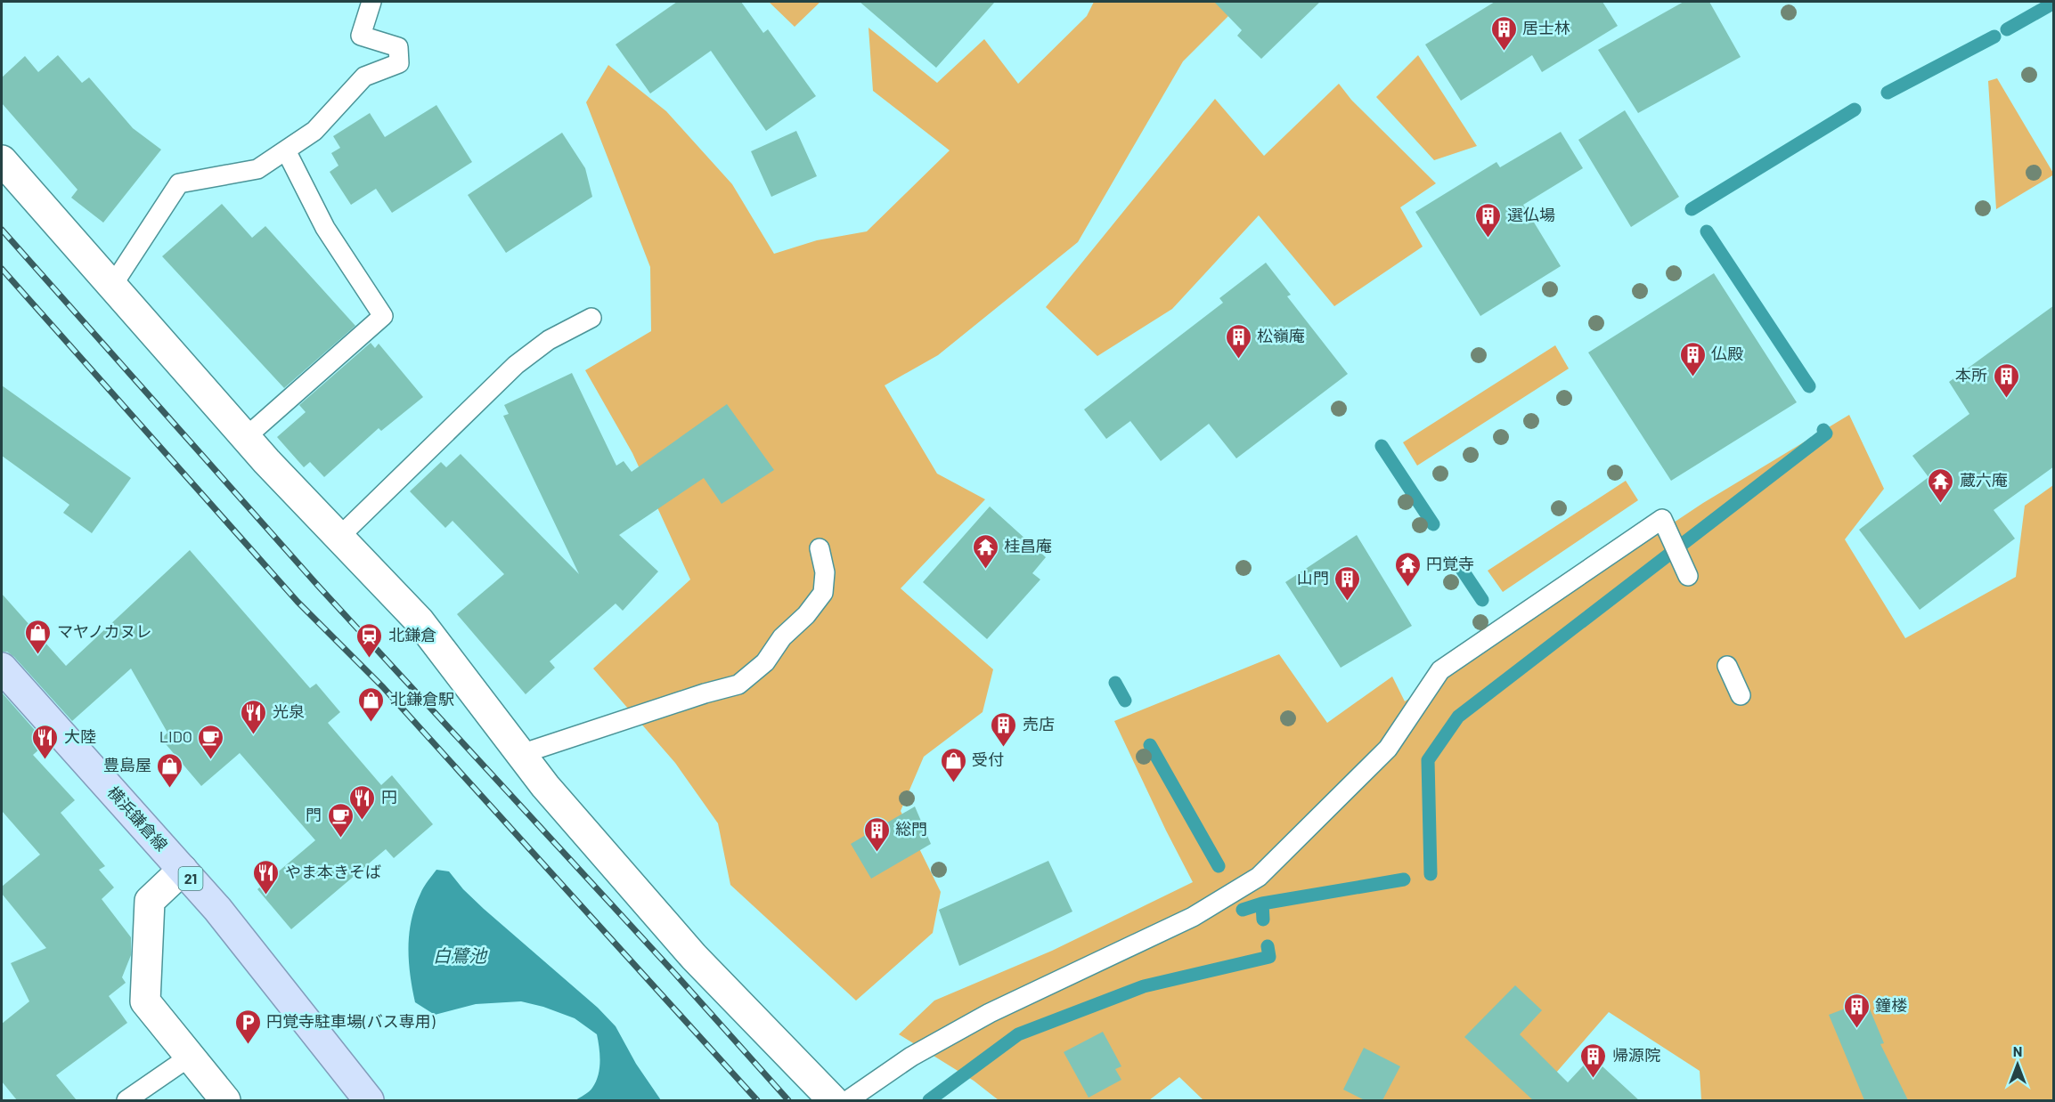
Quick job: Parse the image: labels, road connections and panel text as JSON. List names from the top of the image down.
{
  "streets": {
    "main road": ["横浜鎌倉線", "21"]
  },
  "water": ["白鷺池"],
  "places": {
    "building": [
      "居士林",
      "選仏場",
      "松嶺庵",
      "仏殿",
      "本所",
      "山門",
      "売店",
      "総門",
      "鐘楼",
      "帰源院"
    ],
    "temple": ["蔵六庵", "桂昌庵", "円覚寺"],
    "shop": [
      "マヤノカヌレ",
      "北鎌倉駅",
      "受付",
      "豊島屋"
    ],
    "station": ["北鎌倉"],
    "restaurant": [
      "光泉",
      "大陸",
      "円",
      "やま本きそば"
    ],
    "cafe": ["LIDO", "門"],
    "parking": ["円覚寺駐車場(バス専用)"]
  },
  "north": "top"
}
